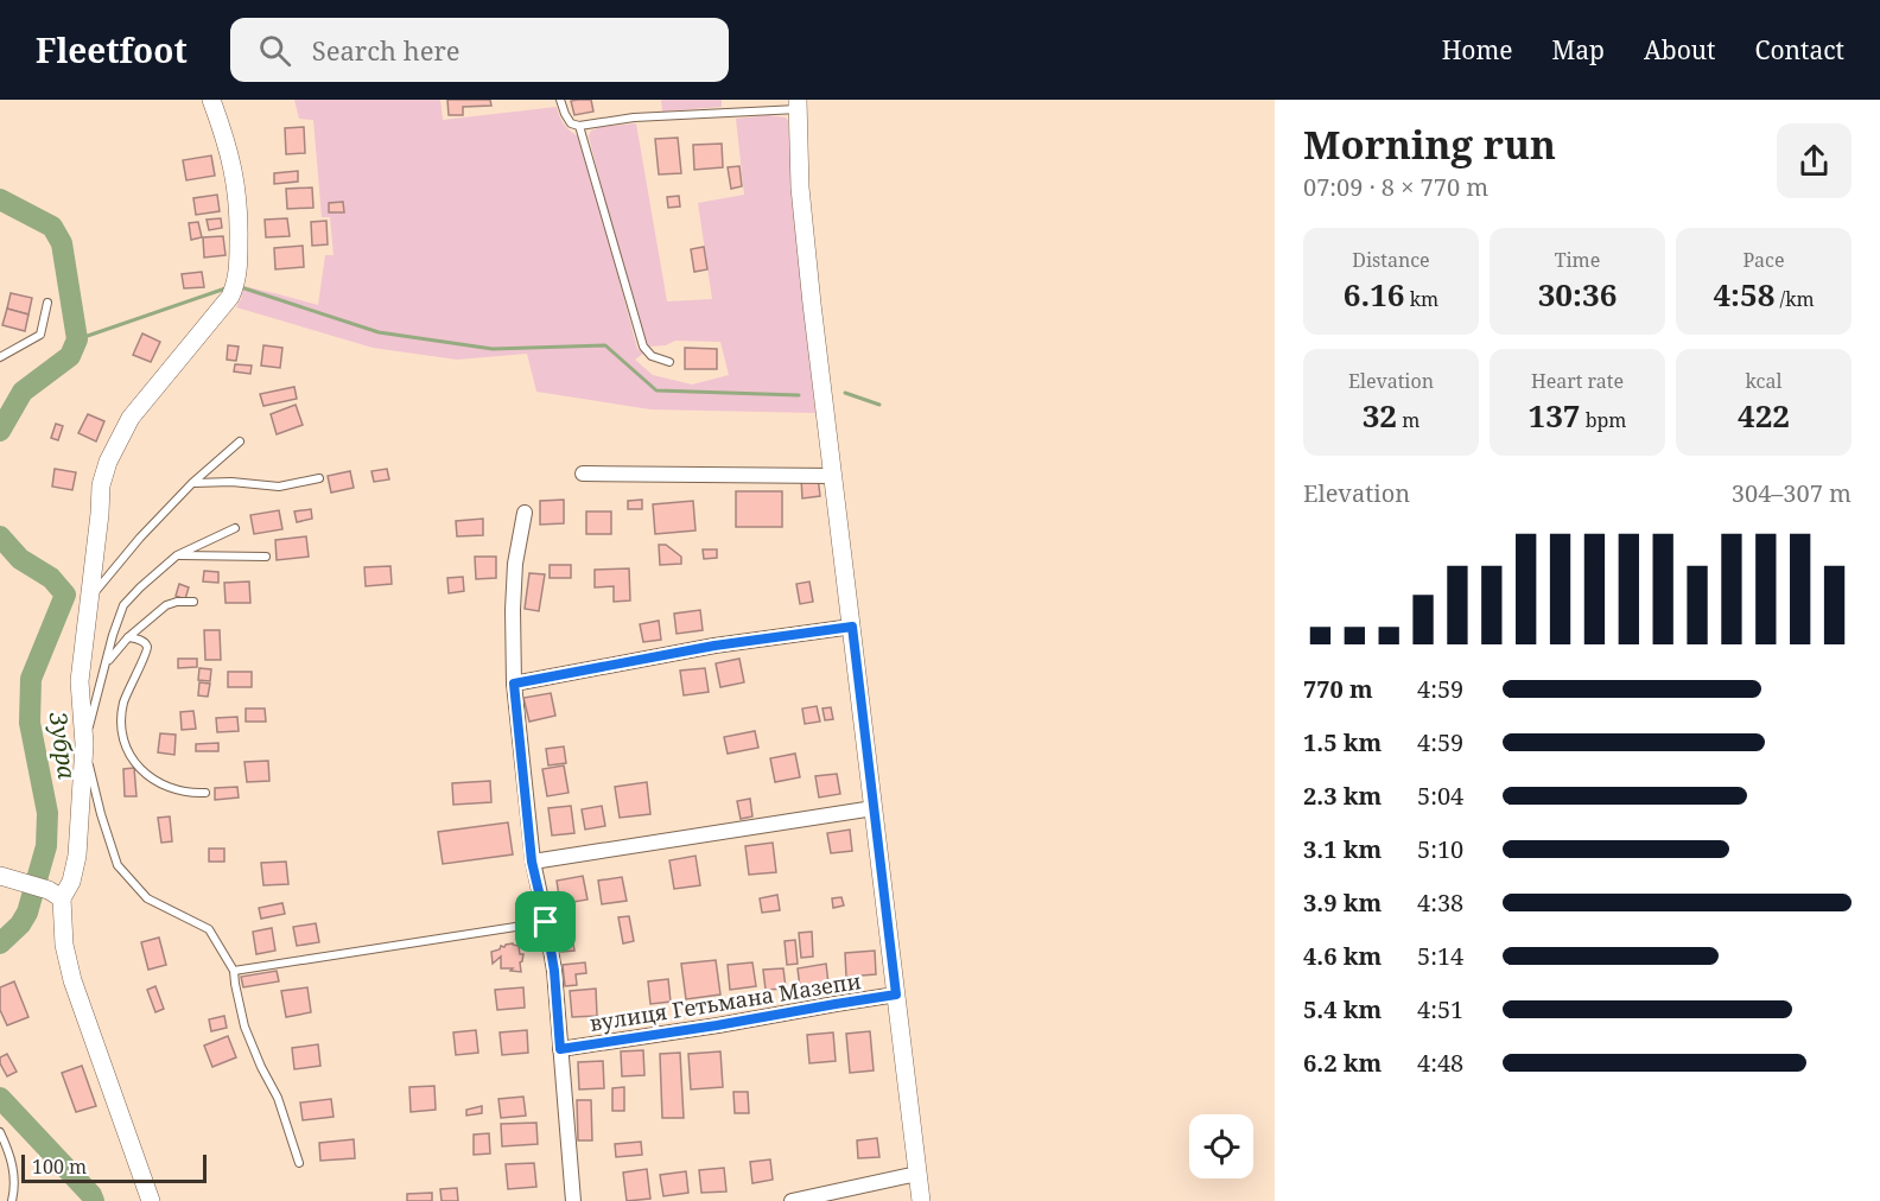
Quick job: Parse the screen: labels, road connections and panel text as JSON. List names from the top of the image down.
{
  "streets": {
    "street": ["вулиця Гетьмана Мазепи"]
  },
  "water": ["Зубра"],
  "scale_bar": "100 m",
  "page": {
    "header": "Fleetfoot",
    "search": "Search here",
    "nav": [
      "Home",
      "Map",
      "About",
      "Contact"
    ],
    "heading": ["Morning run", "07:09 · 8 × 770 m"],
    "stats": [
      ["Distance", "6.16 km"],
      ["Time", "30:36"],
      ["Pace", "4:58 /km"],
      ["Elevation", "32 m"],
      ["Heart rate", "137 bpm"],
      ["kcal", "422"]
    ],
    "chart": ["Elevation", "304–307 m"],
    "list": [
      {
        "name": "770 m",
        "note": "4:59"
      },
      {
        "name": "1.5 km",
        "note": "4:59"
      },
      {
        "name": "2.3 km",
        "note": "5:04"
      },
      {
        "name": "3.1 km",
        "note": "5:10"
      },
      {
        "name": "3.9 km",
        "note": "4:38"
      },
      {
        "name": "4.6 km",
        "note": "5:14"
      },
      {
        "name": "5.4 km",
        "note": "4:51"
      },
      {
        "name": "6.2 km",
        "note": "4:48"
      }
    ],
    "scale": "100 m"
  }
}
